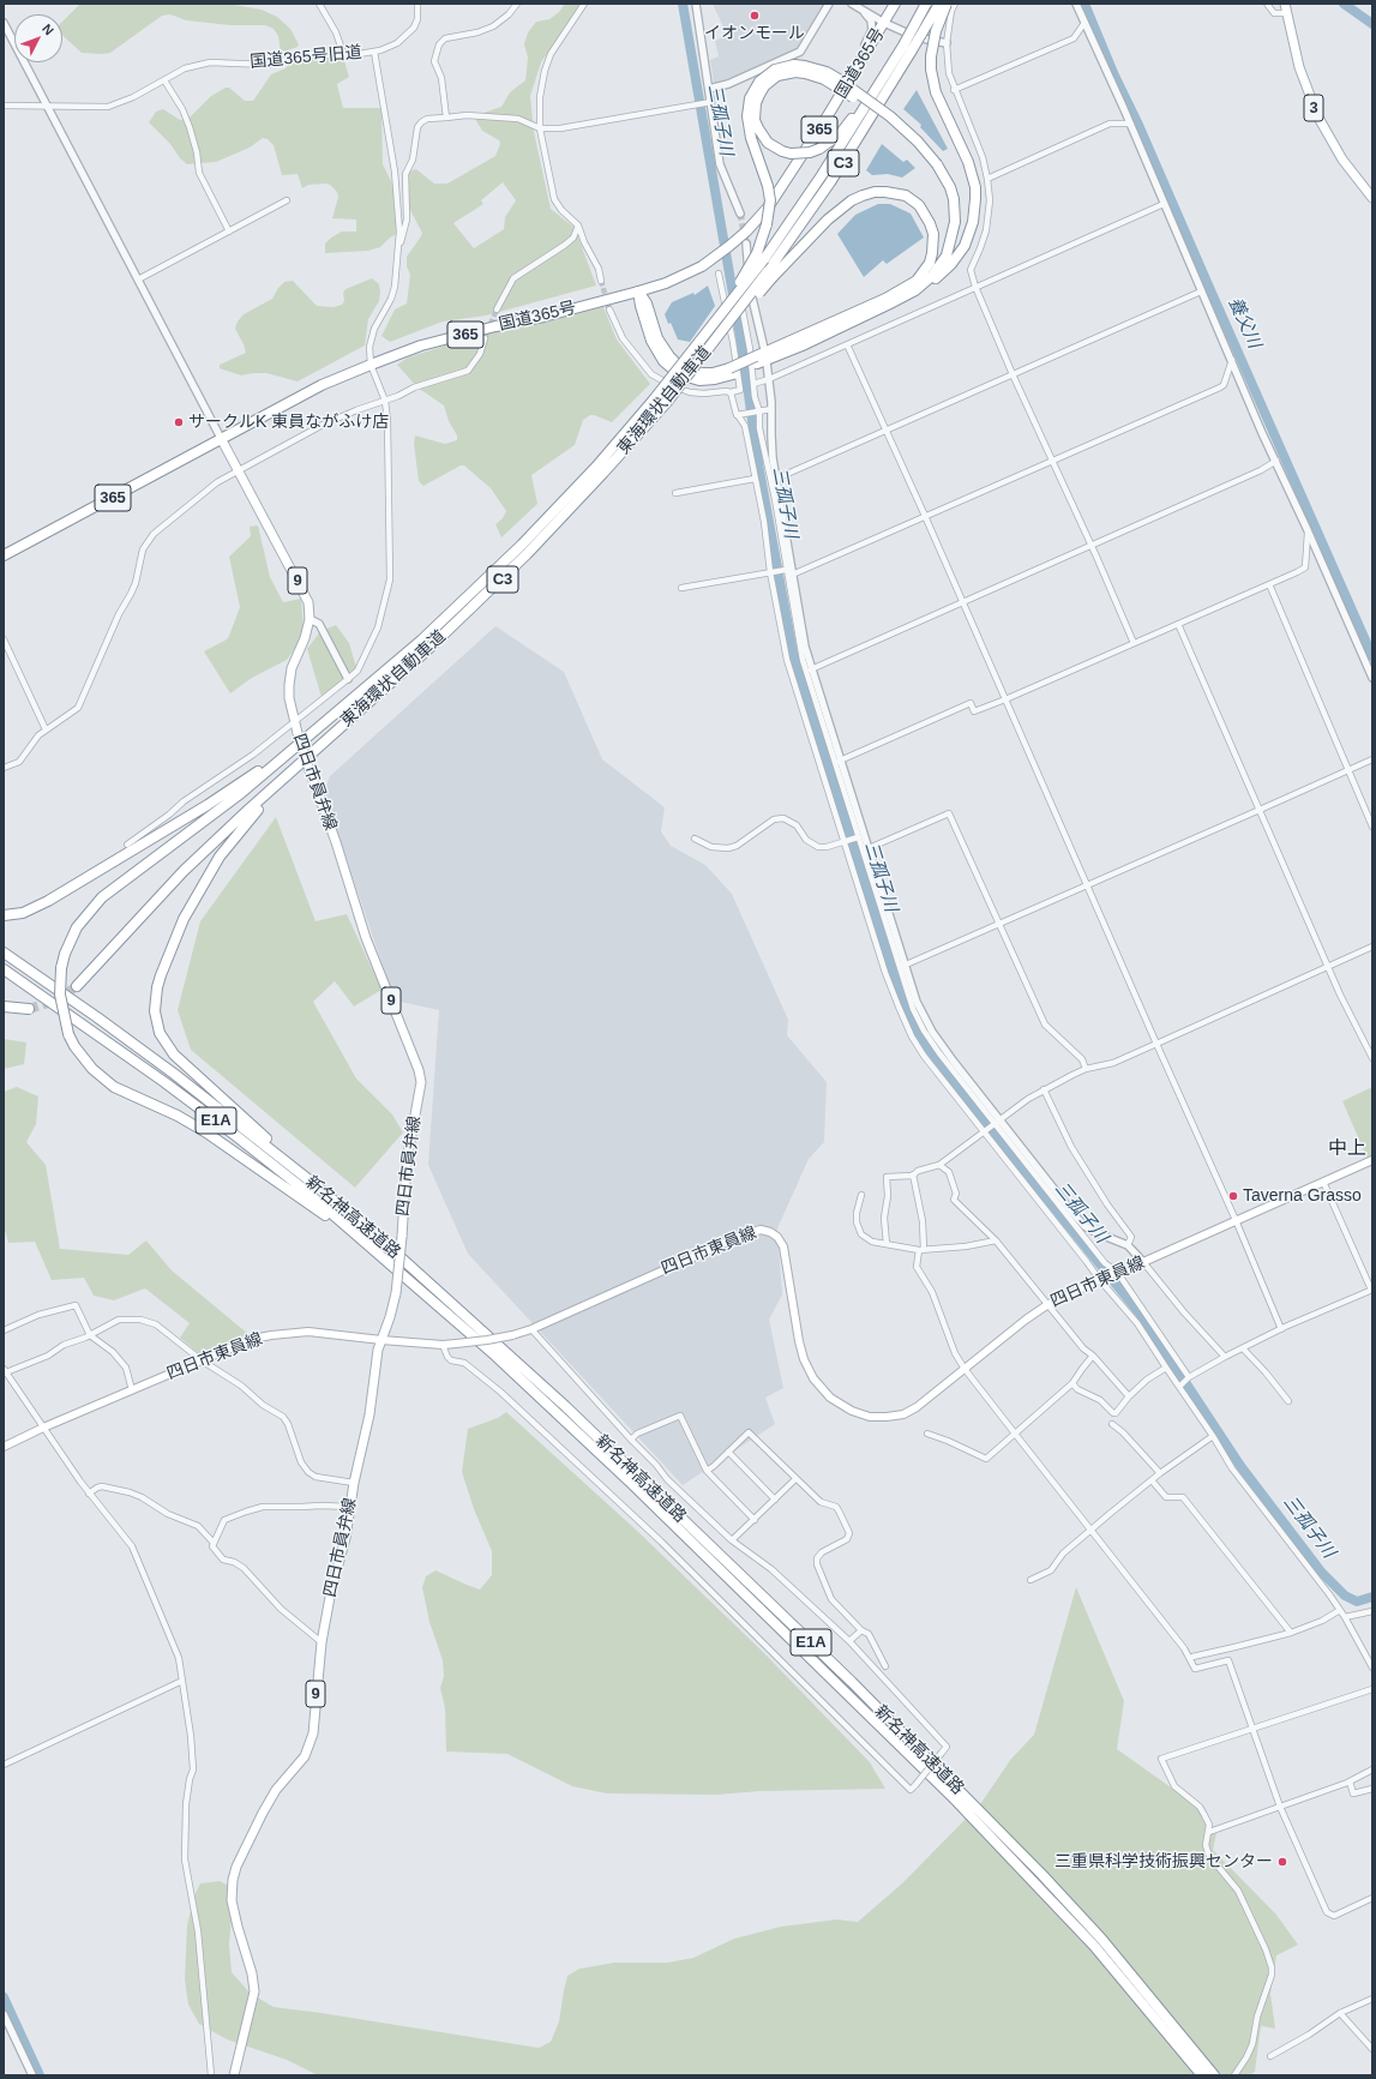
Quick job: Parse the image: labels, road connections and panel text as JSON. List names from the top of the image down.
{
  "streets": {
    "highway": [
      "国道365号",
      "365",
      "C3",
      "東海環状自動車道",
      "E1A",
      "新名神高速道路"
    ],
    "main road": [
      "3",
      "9",
      "四日市員弁線",
      "四日市東員線"
    ],
    "street": ["国道365号旧道"]
  },
  "crossings": [
    ["国道365号", "四日市員弁線"],
    ["C3", "東海環状自動車道"],
    ["四日市員弁線", "四日市東員線"]
  ],
  "districts": ["中上"],
  "water": ["三孤子川", "養父川"],
  "places": [
    "イオンモール",
    "サークルK 東員ながふけ店",
    "Taverna Grasso",
    "三重県科学技術振興センター"
  ],
  "north": "top right"
}
